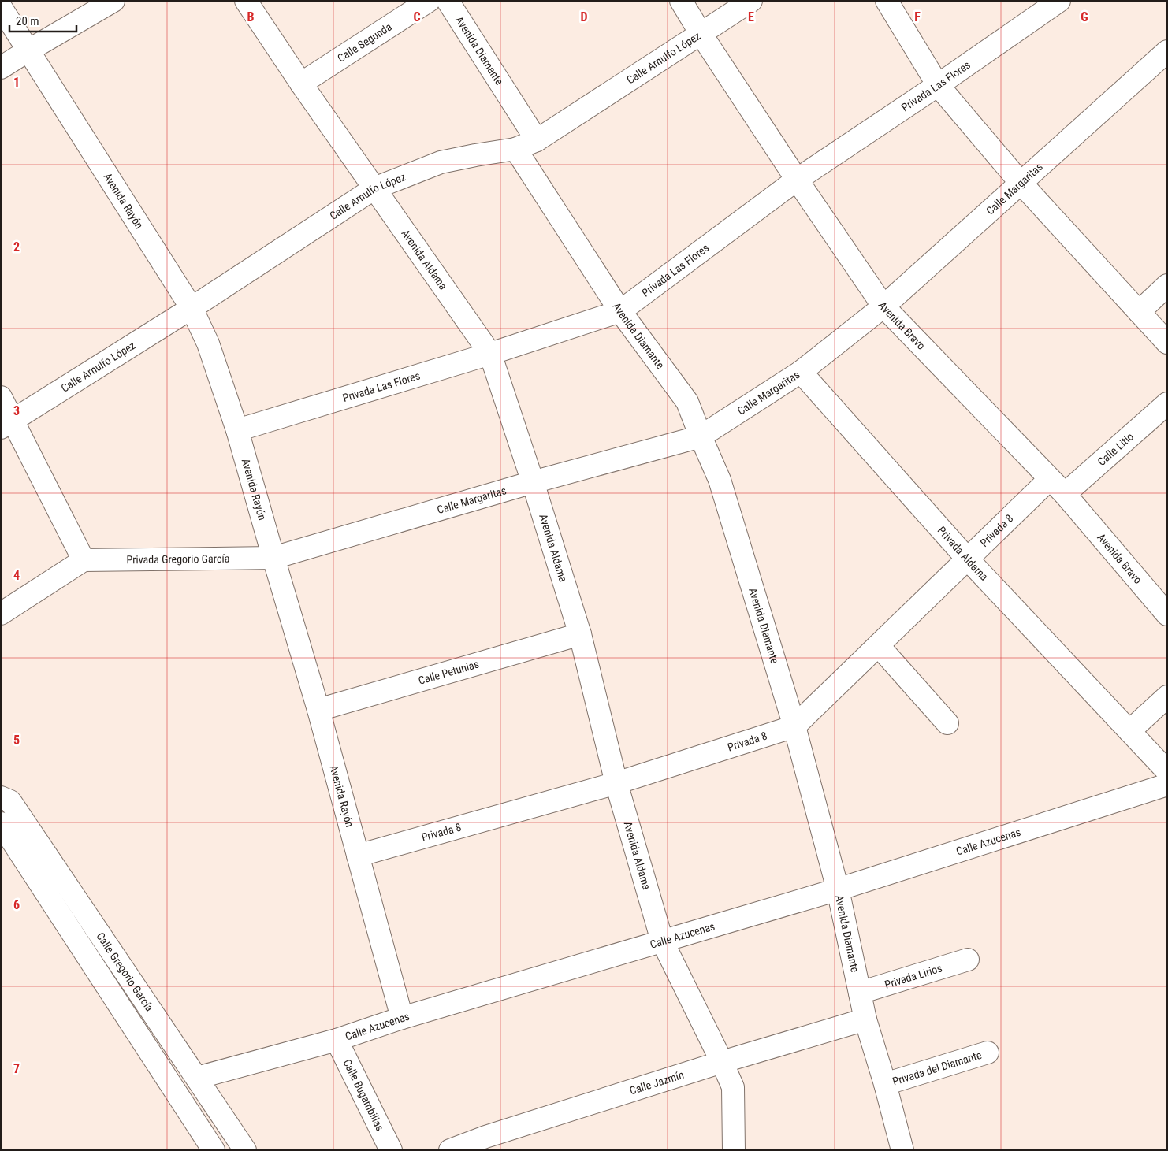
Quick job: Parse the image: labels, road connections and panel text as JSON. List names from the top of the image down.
{
  "streets": {
    "street": [
      "Calle Segunda",
      "Avenida Diamante",
      "Calle Arnulfo López",
      "Privada Las Flores",
      "Calle Margaritas",
      "Avenida Rayón",
      "Avenida Aldama",
      "Avenida Bravo",
      "Calle Litio",
      "Privada 8",
      "Privada Aldama",
      "Privada Gregorio García",
      "Calle Petunias",
      "Calle Azucenas",
      "Calle Gregorio García",
      "Privada Lirios",
      "Privada del Diamante",
      "Calle Jazmín",
      "Calle Bugambilias"
    ]
  },
  "crossings": [
    ["Calle Segunda", "Avenida Aldama"],
    ["Avenida Diamante", "Calle Arnulfo López"],
    ["Avenida Diamante", "Privada Las Flores"],
    ["Avenida Diamante", "Calle Margaritas"],
    ["Avenida Diamante", "Privada 8"],
    ["Avenida Diamante", "Calle Azucenas"],
    ["Avenida Diamante", "Privada Lirios"],
    ["Avenida Diamante", "Privada del Diamante"],
    ["Avenida Diamante", "Calle Jazmín"],
    ["Calle Arnulfo López", "Avenida Rayón"],
    ["Calle Arnulfo López", "Avenida Aldama"],
    ["Calle Arnulfo López", "Avenida Bravo"],
    ["Privada Las Flores", "Avenida Rayón"],
    ["Privada Las Flores", "Avenida Aldama"],
    ["Privada Las Flores", "Avenida Bravo"],
    ["Calle Margaritas", "Avenida Rayón"],
    ["Calle Margaritas", "Avenida Aldama"],
    ["Calle Margaritas", "Avenida Bravo"],
    ["Calle Margaritas", "Privada Aldama"],
    ["Calle Margaritas", "Privada Gregorio García"],
    ["Avenida Rayón", "Privada 8"],
    ["Avenida Rayón", "Privada Gregorio García"],
    ["Avenida Rayón", "Calle Petunias"],
    ["Avenida Rayón", "Calle Azucenas"],
    ["Avenida Aldama", "Privada 8"],
    ["Avenida Aldama", "Calle Petunias"],
    ["Avenida Aldama", "Calle Azucenas"],
    ["Avenida Aldama", "Calle Jazmín"],
    ["Avenida Bravo", "Calle Litio"],
    ["Avenida Bravo", "Privada 8"],
    ["Privada 8", "Privada Aldama"],
    ["Calle Azucenas", "Calle Gregorio García"],
    ["Calle Azucenas", "Calle Bugambilias"]
  ],
  "scale_bar": "20 m",
  "grid": {
    "columns": [
      "B",
      "C",
      "D",
      "E",
      "F",
      "G"
    ],
    "rows": [
      "1",
      "2",
      "3",
      "4",
      "5",
      "6",
      "7"
    ]
  }
}
